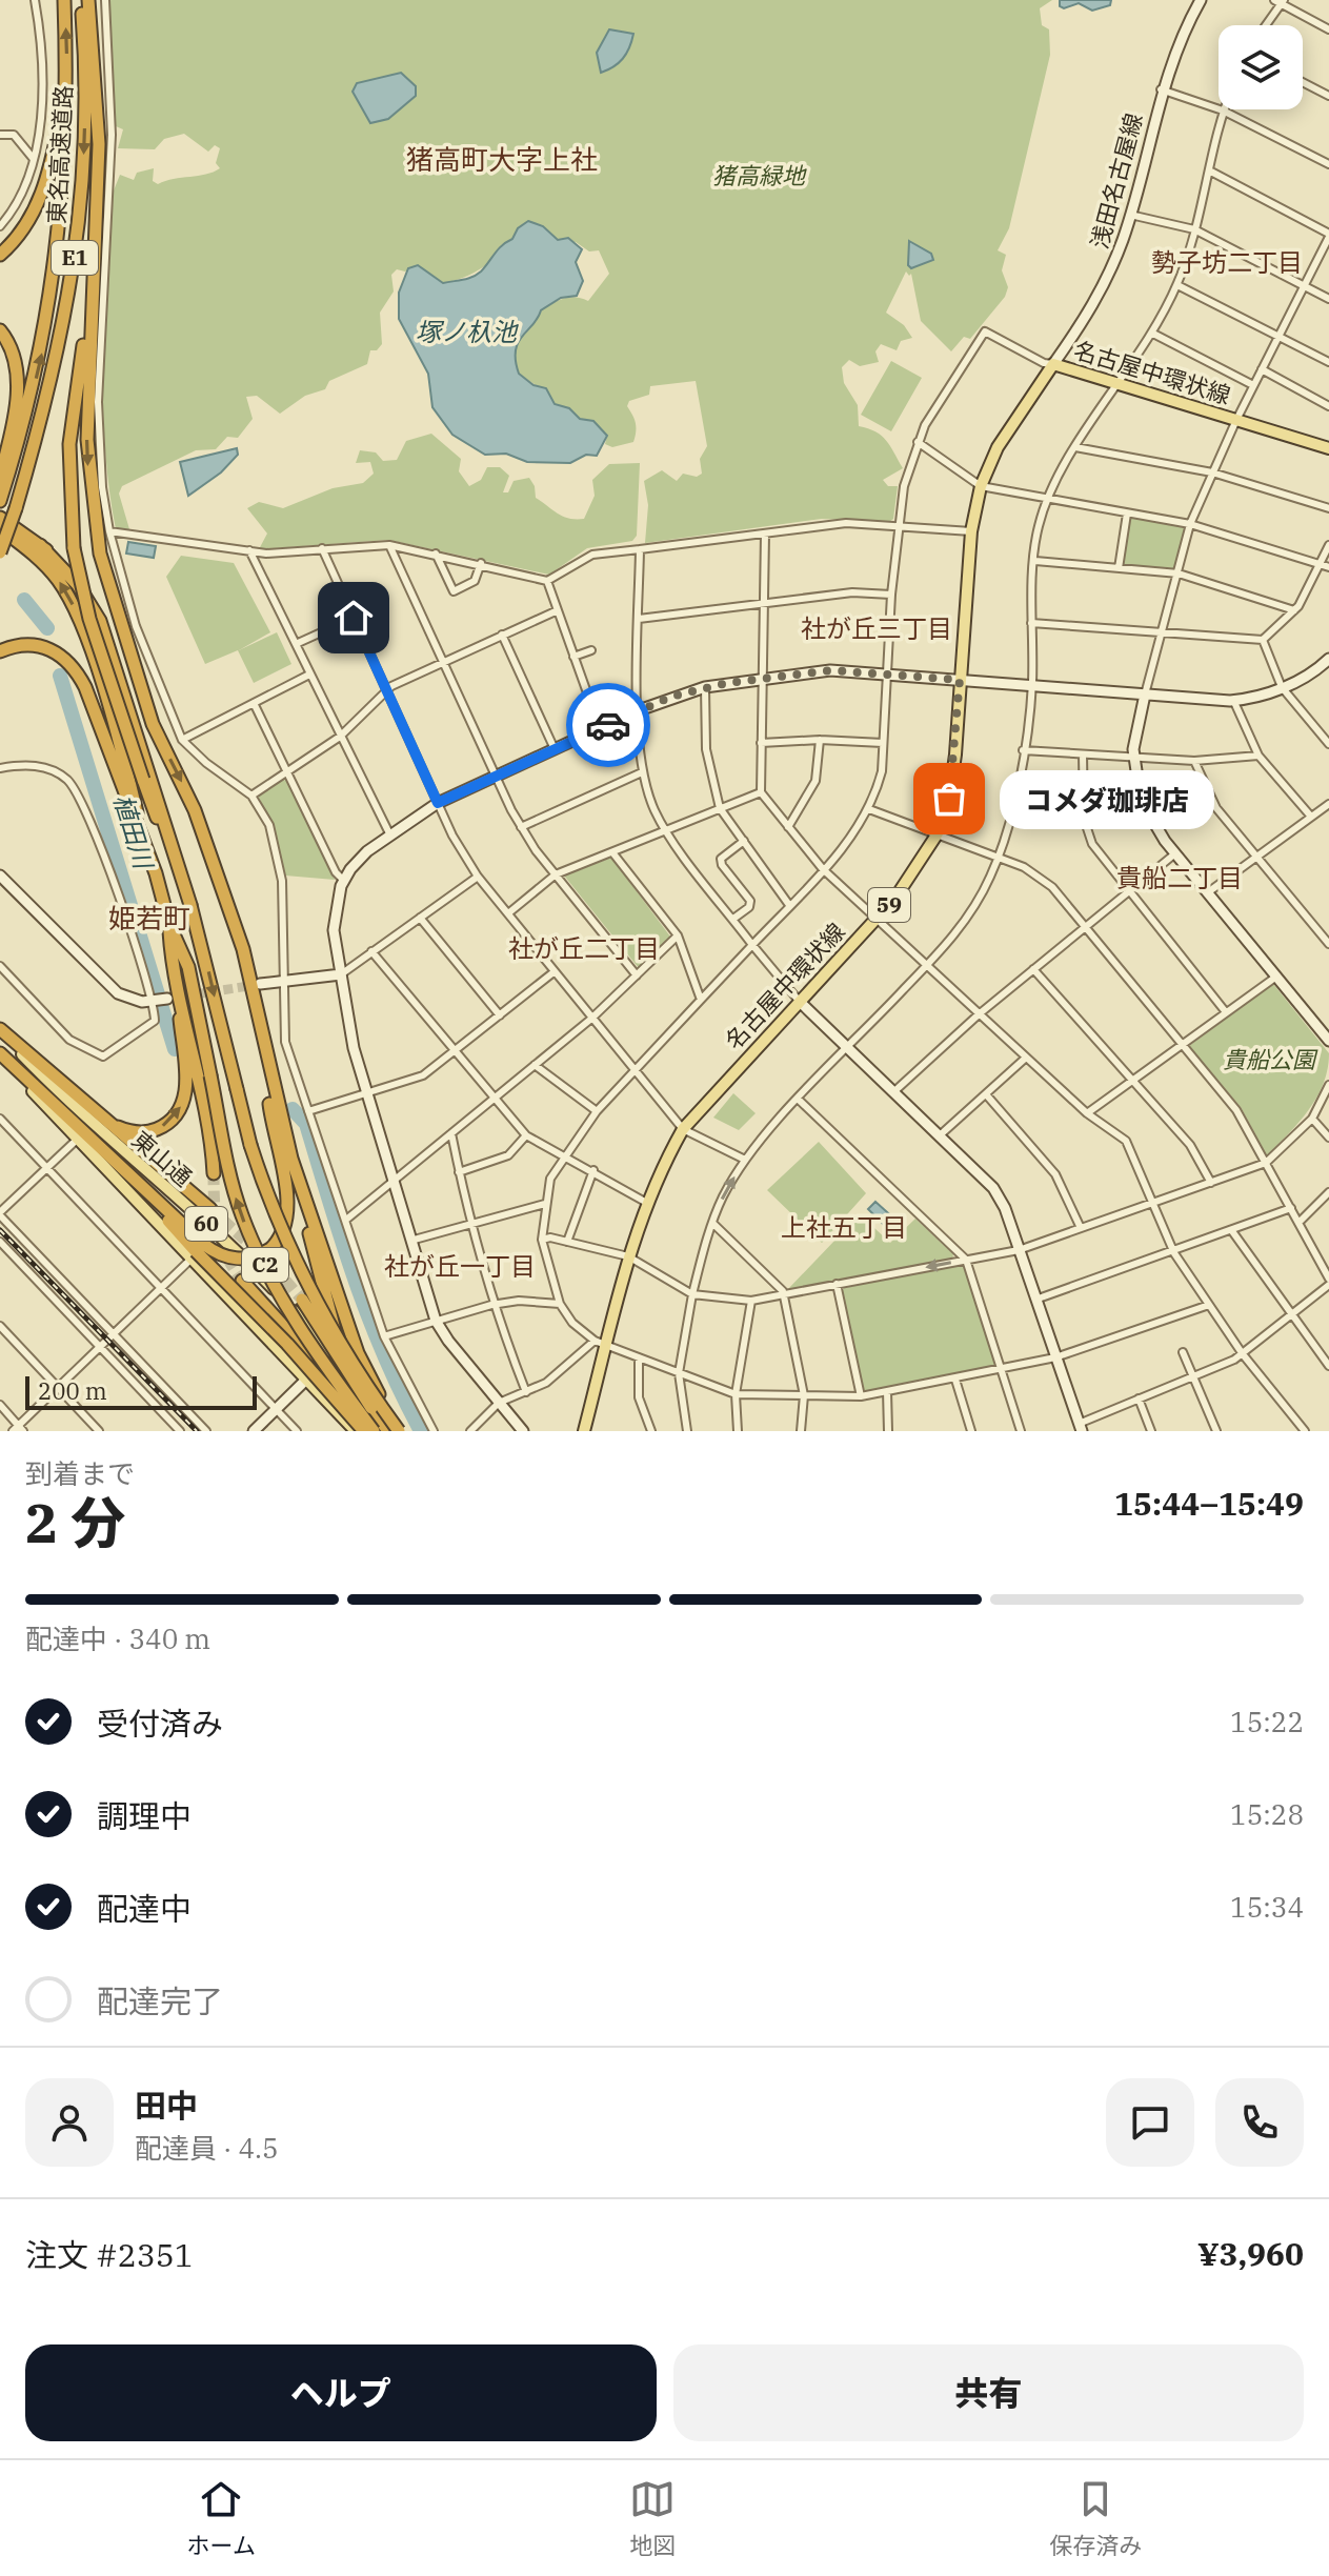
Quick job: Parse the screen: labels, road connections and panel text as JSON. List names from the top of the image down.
{
  "streets": {
    "highway": ["東名高速道路", "E1", "C2"],
    "main road": [
      "名古屋中環状線",
      "59",
      "東山通",
      "60"
    ],
    "street": ["浅田名古屋線"]
  },
  "crossings": [
    ["浅田名古屋線", "名古屋中環状線"],
    ["東山通", "C2"]
  ],
  "districts": [
    "猪高町大字上社",
    "勢子坊二丁目",
    "社が丘三丁目",
    "貴船二丁目",
    "姫若町",
    "社が丘二丁目",
    "上社五丁目",
    "社が丘一丁目"
  ],
  "water": ["塚ノ杁池", "植田川"],
  "parks": ["猪高緑地", "貴船公園"],
  "places": ["コメダ珈琲店"],
  "scale_bar": "200 m",
  "page": {
    "bubble": "コメダ珈琲店",
    "scale": "200 m",
    "heading": ["2 分", "到着まで", "15:44–15:49"],
    "panel": [
      "田中",
      "配達員 · 4.5",
      "注文 #2351",
      "¥3,960"
    ],
    "bar": "配達中 · 340 m",
    "list": [
      ["受付済み", "15:22"],
      ["調理中", "15:28"],
      ["配達中", "15:34"],
      "配達完了"
    ],
    "buttons": ["ヘルプ", "共有"],
    "tabs": ["ホーム", "地図", "保存済み"]
  }
}
